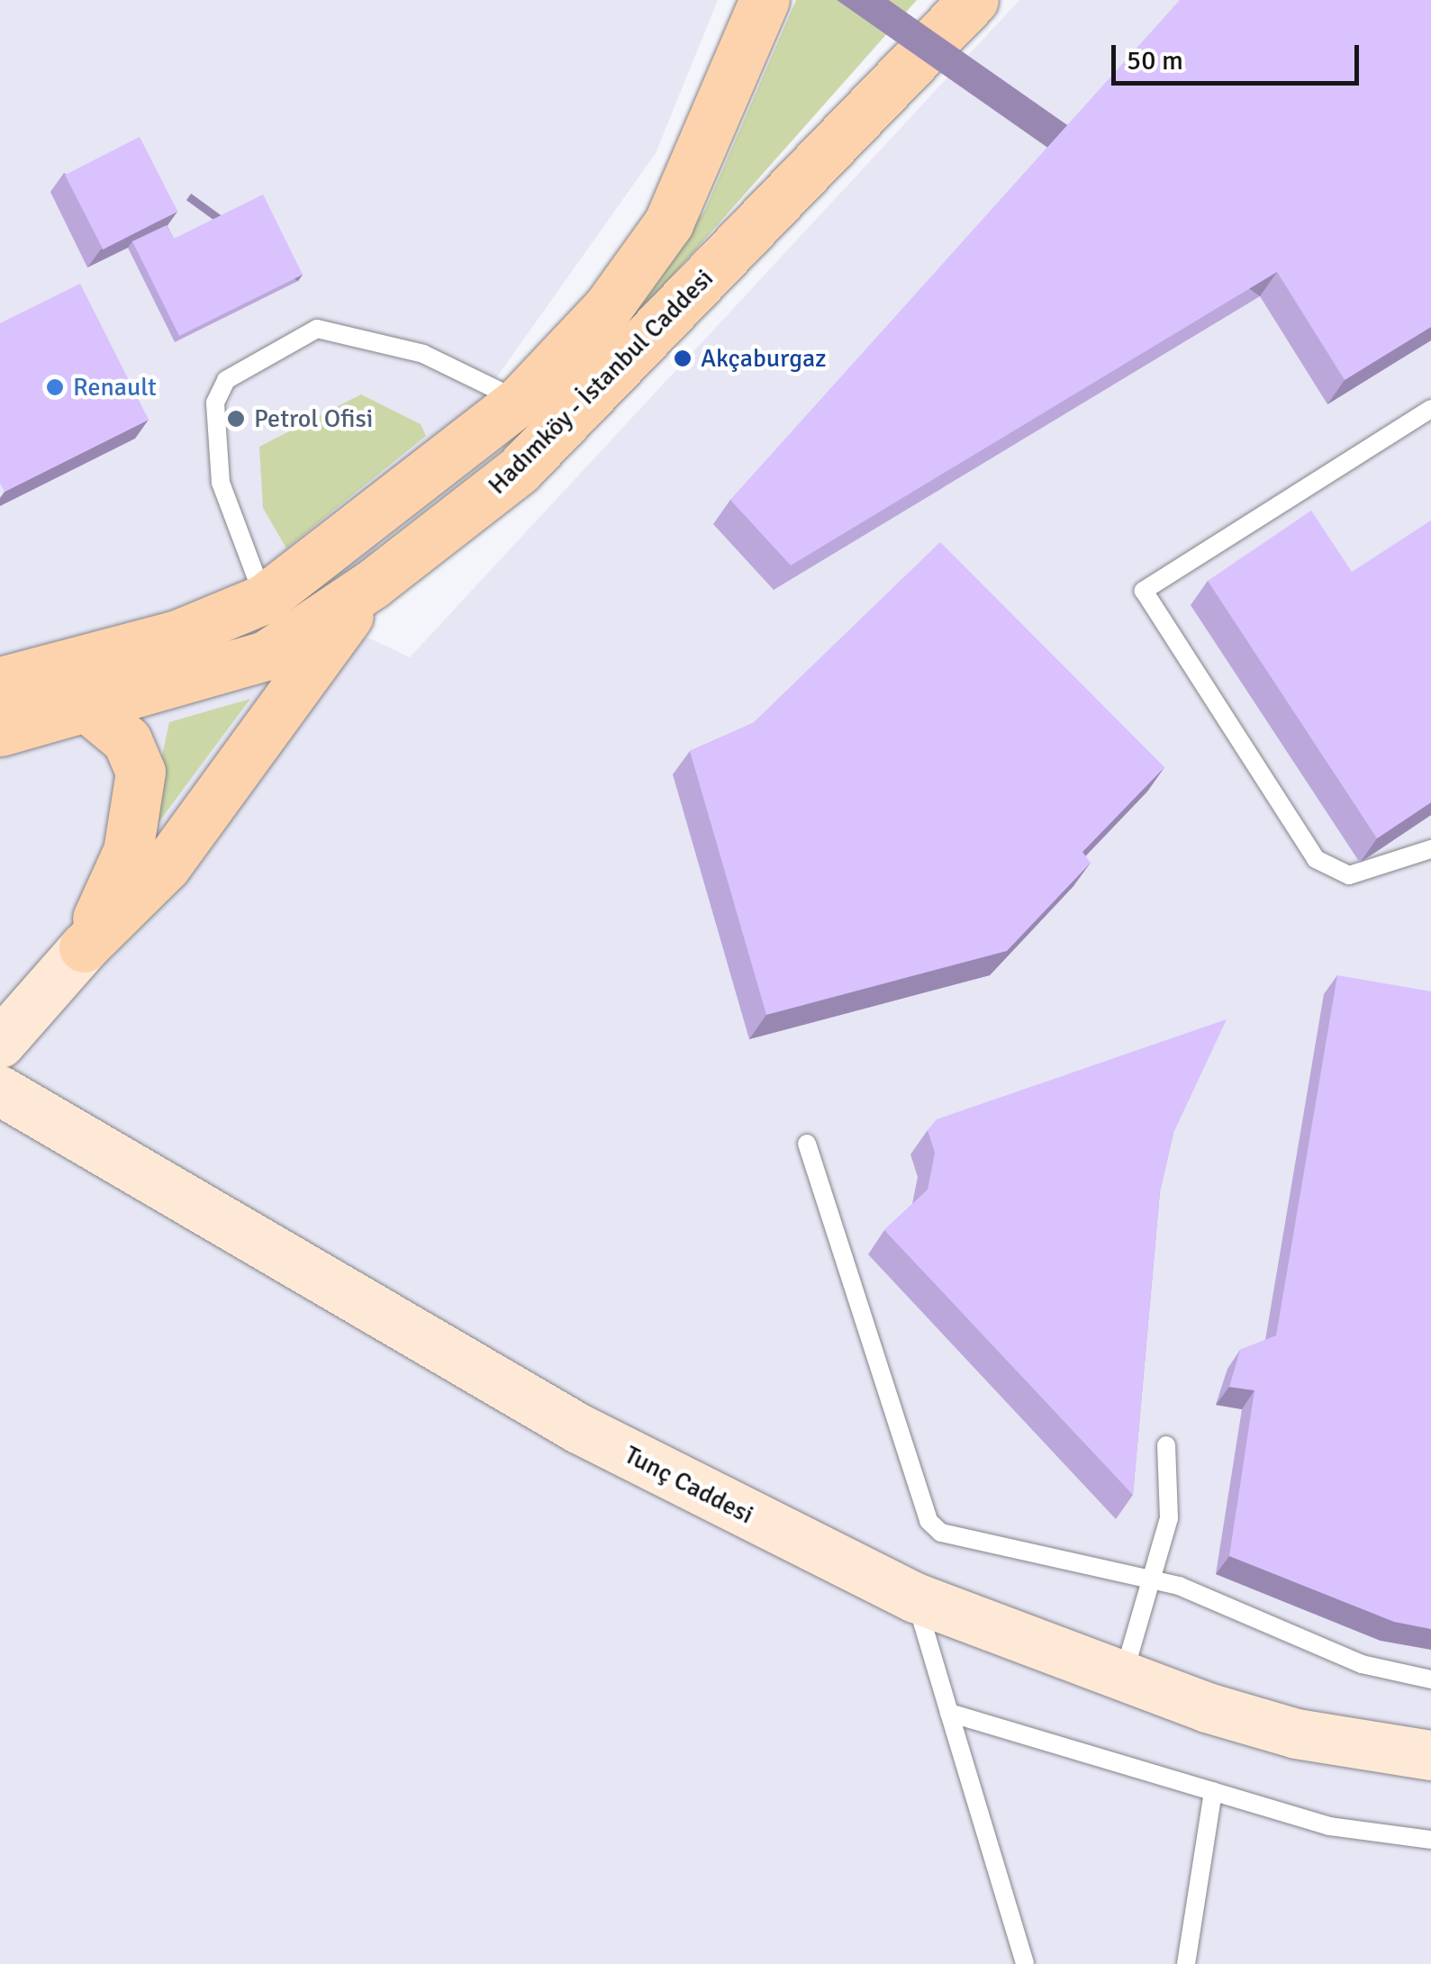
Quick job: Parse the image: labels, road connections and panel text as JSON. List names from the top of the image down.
{
  "streets": {
    "main road": ["Hadımköy - İstanbul Caddesi", "Tunç Caddesi"]
  },
  "places": ["Akçaburgaz", "Renault", "Petrol Ofisi"],
  "scale_bar": "50 m"
}
